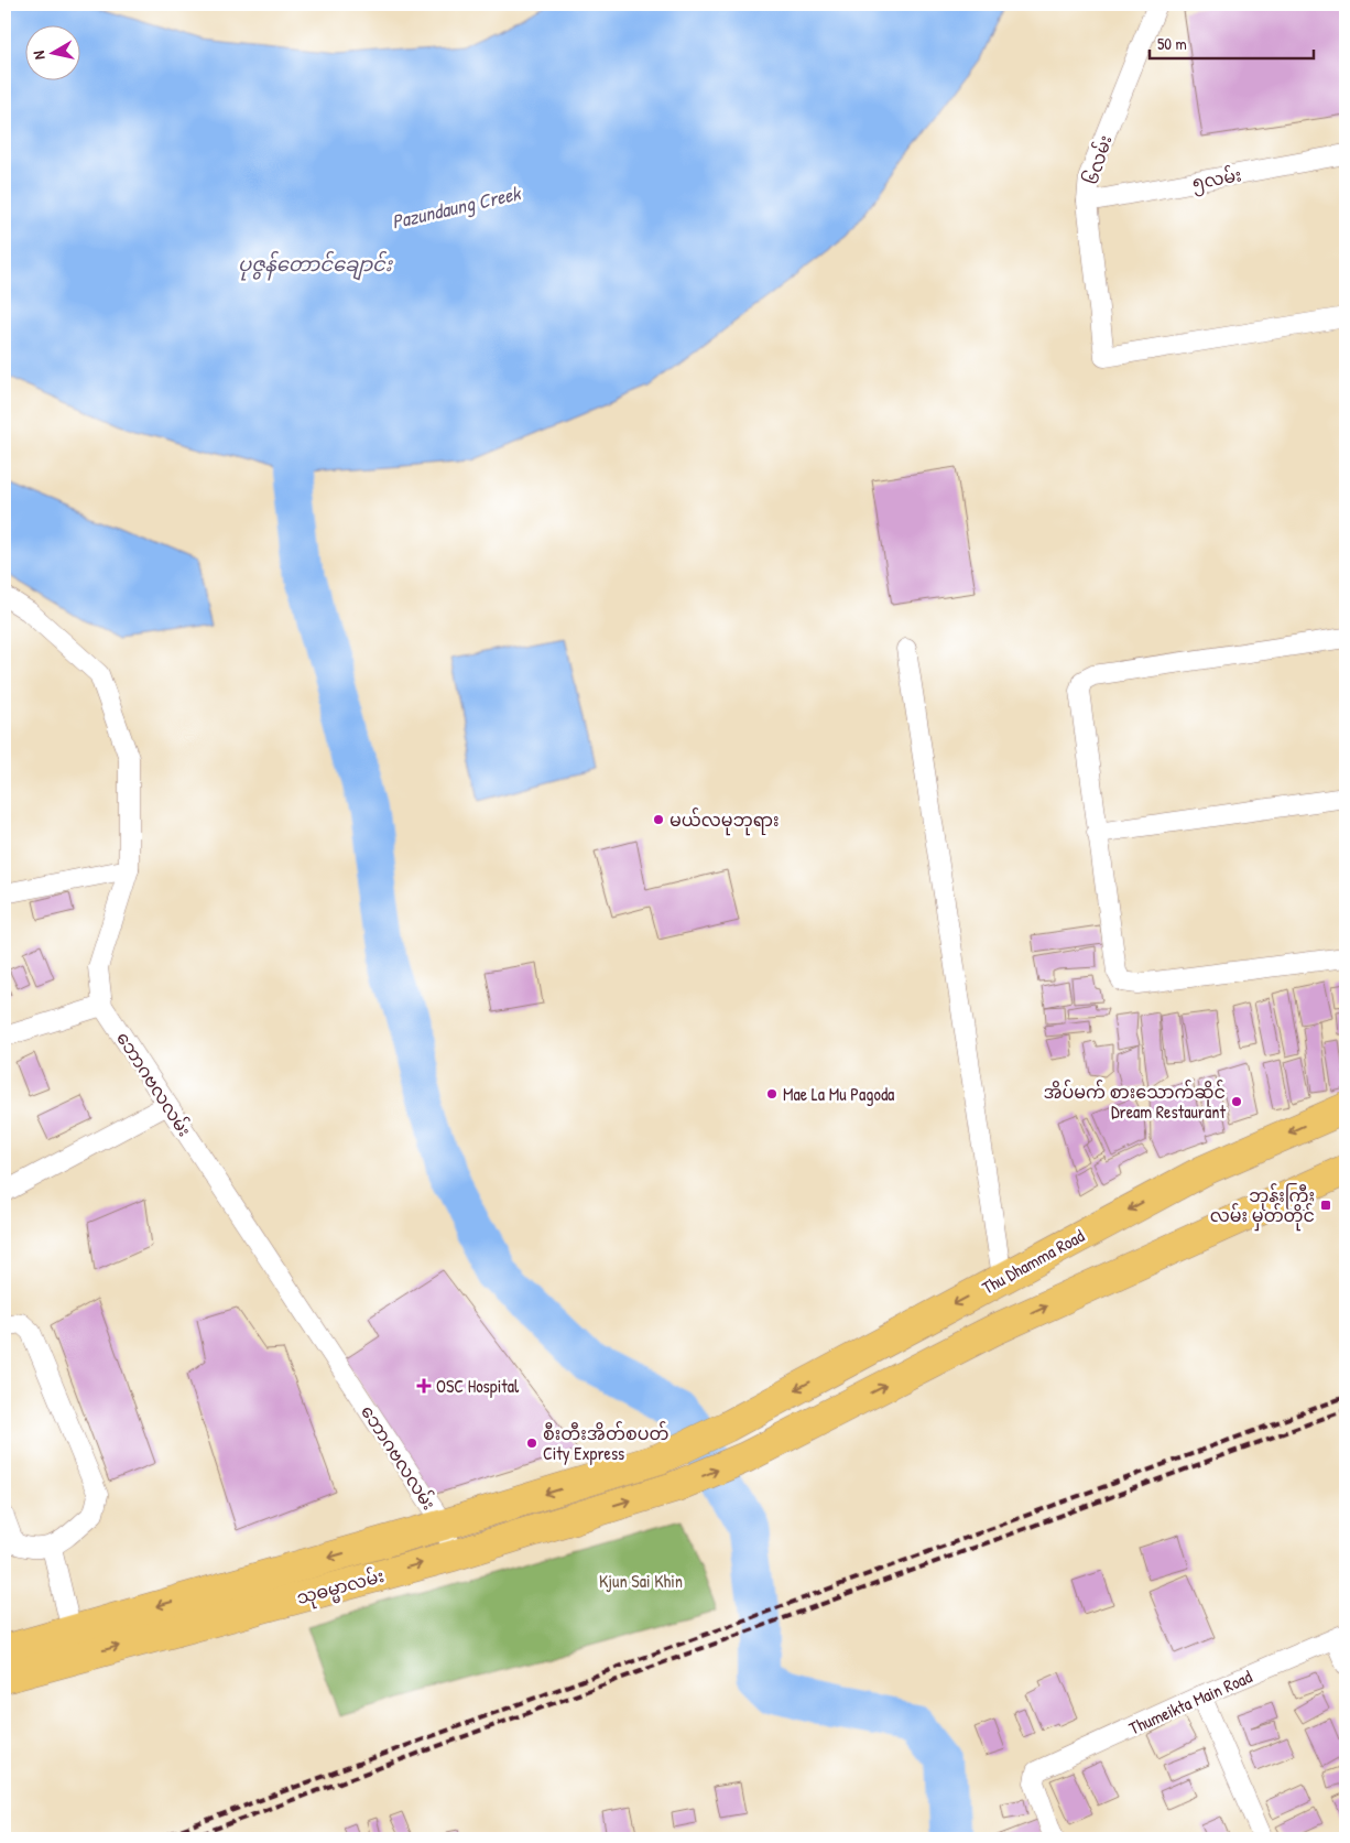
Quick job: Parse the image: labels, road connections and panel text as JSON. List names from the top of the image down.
{
  "streets": {
    "main road": ["Thu Dhamma Road", "သုဓမ္မာလမ်း"],
    "street": [
      "၆လမ်း",
      "၅လမ်း",
      "ဘောဂဗလလမ်း",
      "Thumeikta Main Road"
    ]
  },
  "crossings": [
    ["၆လမ်း", "၅လမ်း"],
    ["ဘောဂဗလလမ်း", "သုဓမ္မာလမ်း"],
    ["Thu Dhamma Road", "သုဓမ္မာလမ်း"]
  ],
  "one_way": ["Thu Dhamma Road"],
  "water": ["Pazundaung Creek", "ပုဇွန်တောင်ချောင်း"],
  "parks": ["Kjun Sai Khin"],
  "places": {
    "other": [
      "မယ်လမုဘုရား",
      "Mae La Mu Pagoda",
      "အိပ်မက် စားသောက်ဆိုင် Dream Restaurant",
      "စီးတီးအိတ်စပတ် City Express"
    ],
    "transit": ["ဘုန်းကြီး လမ်း မှတ်တိုင်"],
    "health": ["OSC Hospital"]
  },
  "scale_bar": "50 m",
  "north": "left"
}
